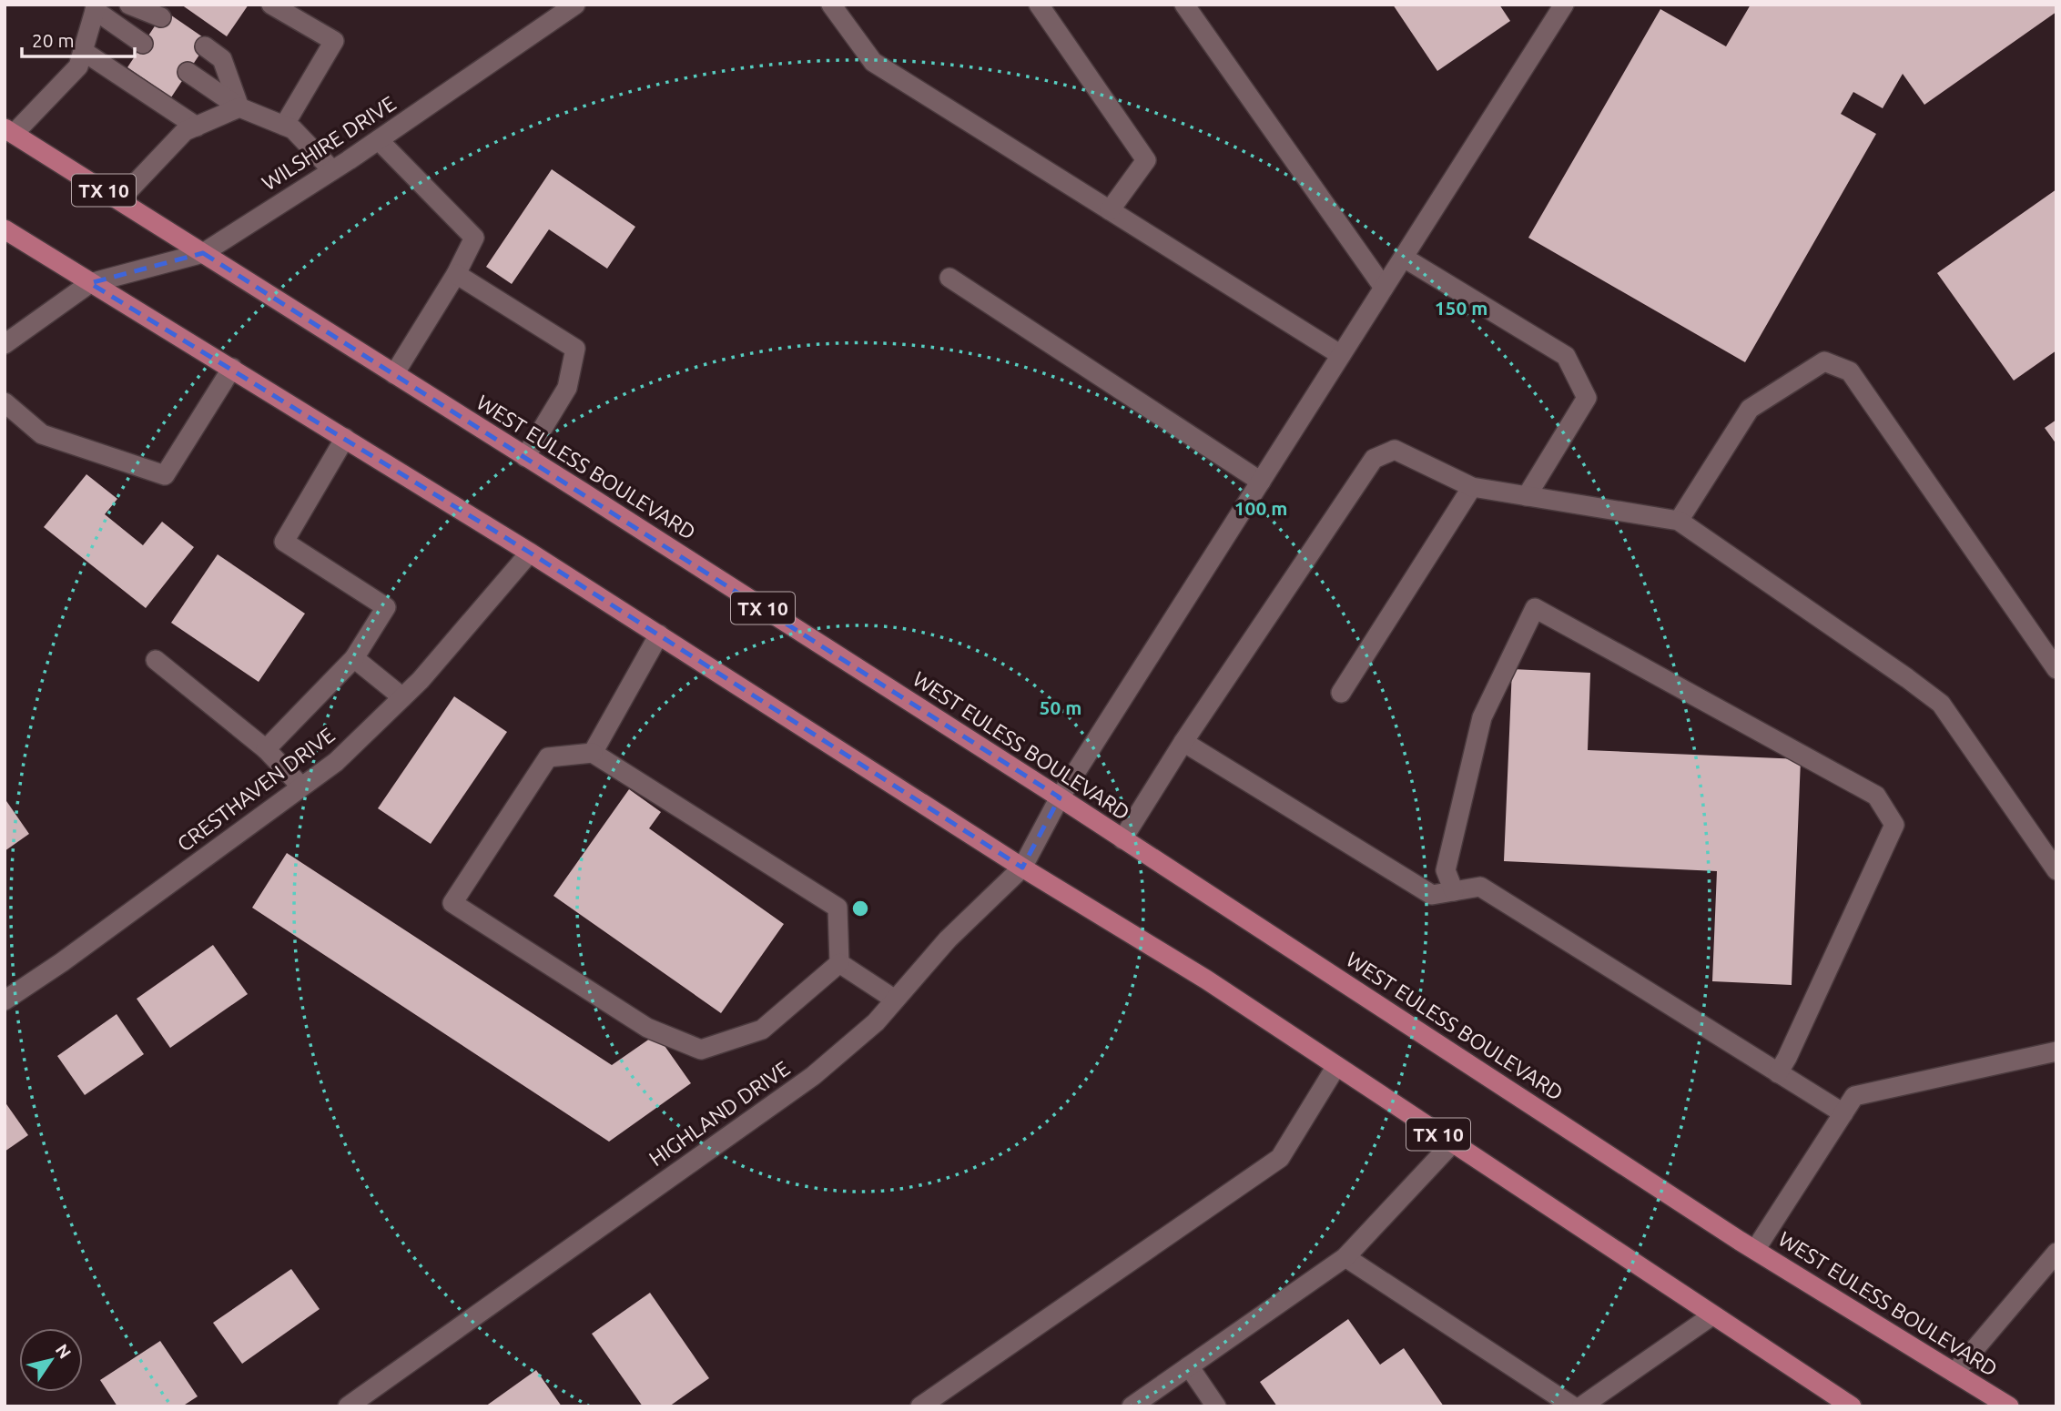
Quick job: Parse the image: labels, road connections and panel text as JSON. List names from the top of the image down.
{
  "streets": {
    "main road": ["TX 10", "WEST EULESS BOULEVARD"],
    "street": ["WILSHIRE DRIVE", "CRESTHAVEN DRIVE", "HIGHLAND DRIVE"]
  },
  "crossings": [
    ["WILSHIRE DRIVE", "TX 10"],
    ["WILSHIRE DRIVE", "WEST EULESS BOULEVARD"],
    ["TX 10", "CRESTHAVEN DRIVE"],
    ["TX 10", "HIGHLAND DRIVE"],
    ["WEST EULESS BOULEVARD", "HIGHLAND DRIVE"]
  ],
  "scale_bar": "20 m",
  "north": "top right",
  "rings": ["150 m", "100 m", "50 m"]
}
